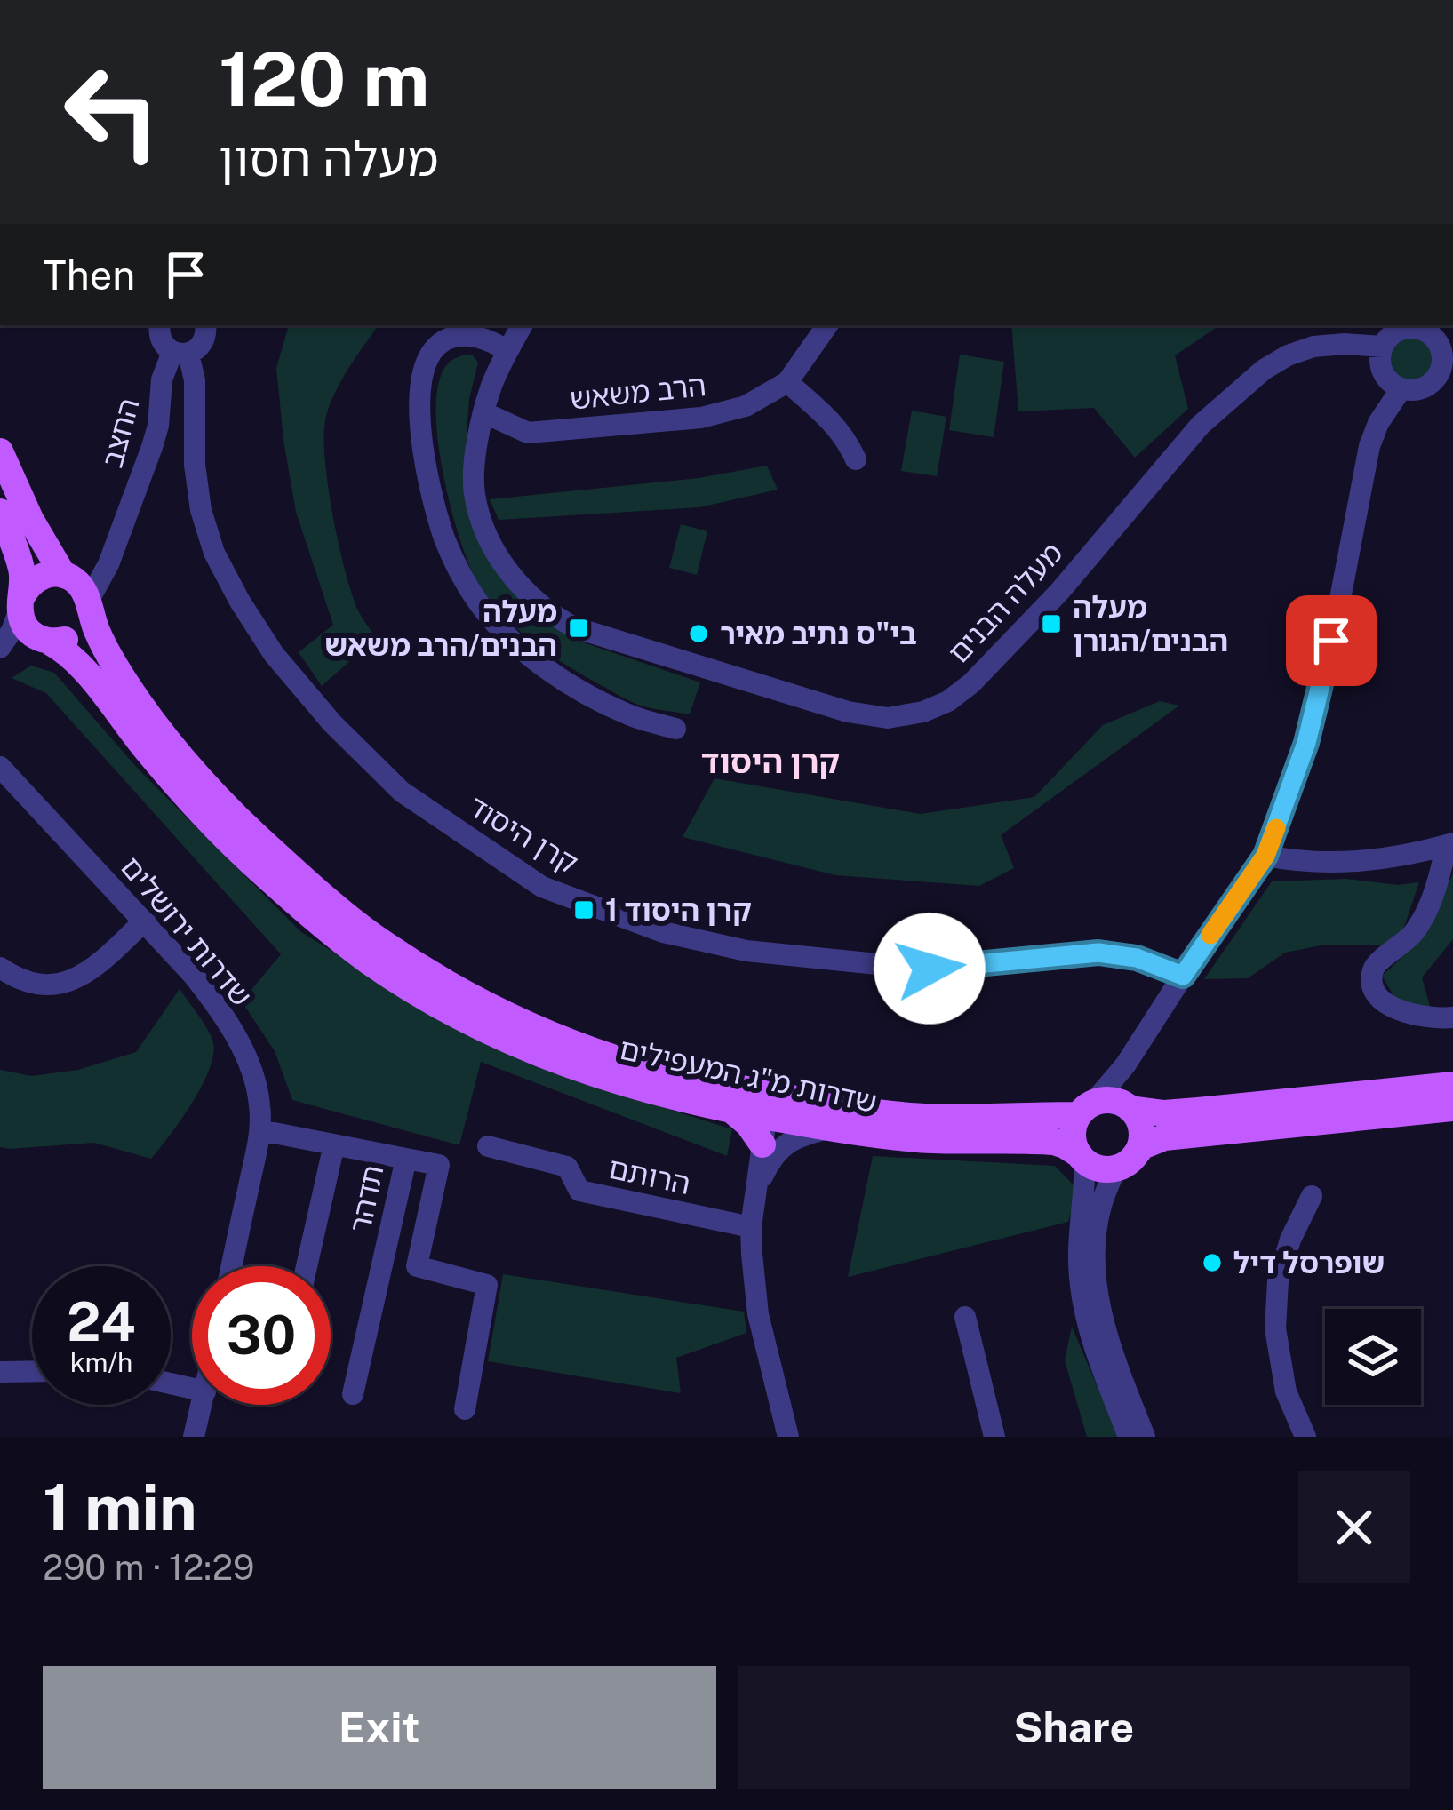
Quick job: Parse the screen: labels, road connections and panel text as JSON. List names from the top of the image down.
{
  "streets": {
    "main road": ["שדרות מ\"ג המעפילים"],
    "street": [
      "הרב משאש",
      "החצב",
      "מעלה הבנים",
      "קרן היסוד",
      "שדרות ירושלים",
      "הרותם",
      "תדהר"
    ]
  },
  "crossings": [
    ["הרב משאש", "מעלה הבנים"],
    ["החצב", "קרן היסוד"],
    ["החצב", "שדרות מ\"ג המעפילים"],
    ["שדרות ירושלים", "תדהר"]
  ],
  "districts": ["קרן היסוד"],
  "places": {
    "transit": ["מעלה הבנים/הגורן", "מעלה הבנים/הרב משאש", "קרן היסוד 1"],
    "other": ["בי\"ס נתיב מאיר", "שופרסל דיל"]
  },
  "page": {
    "turn": ["120 m", "מעלה חסון"],
    "then": "Then",
    "speed": "24 km/h",
    "limit": "30",
    "heading": ["1 min", "290 m · 12:29"],
    "buttons": ["Exit", "Share"]
  }
}
